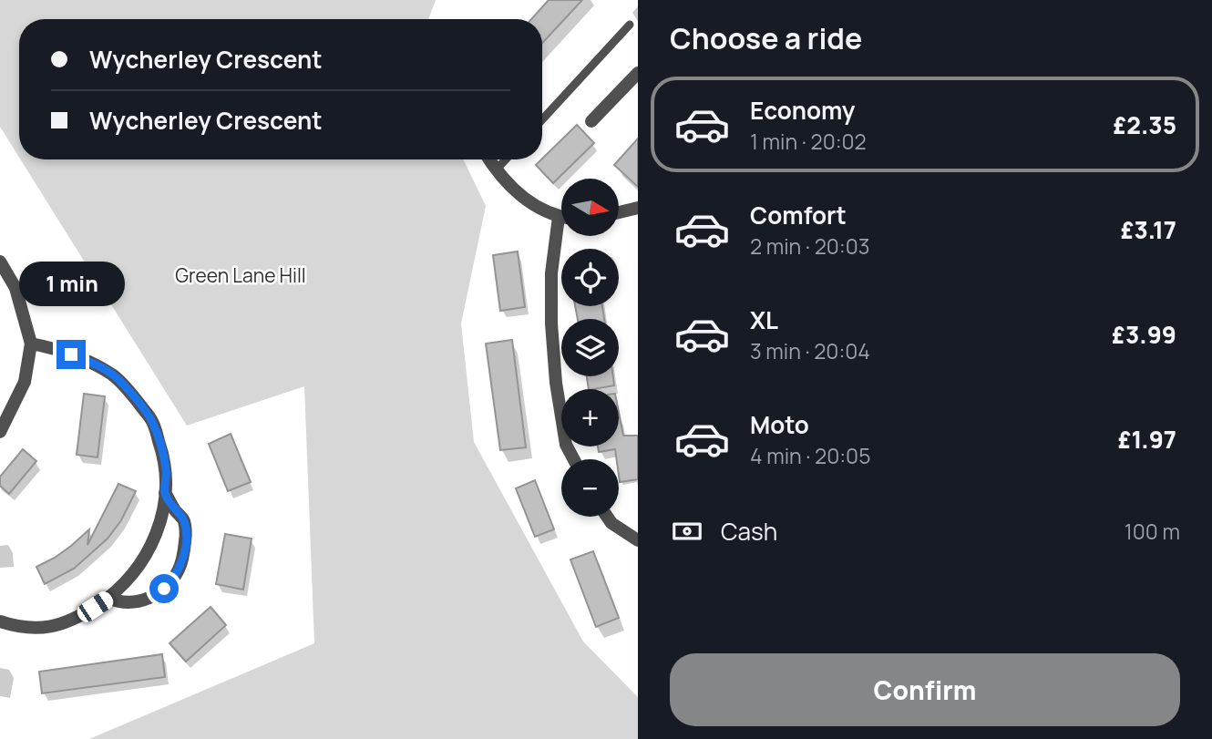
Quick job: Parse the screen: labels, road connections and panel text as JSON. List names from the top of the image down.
{
  "parks": ["Green Lane Hill"],
  "north": "right",
  "page": {
    "heading": "Choose a ride",
    "banner": ["Wycherley Crescent", "Wycherley Crescent"],
    "list": [
      {
        "name": "Economy",
        "note": "1 min · 20:02",
        "value": "£2.35"
      },
      {
        "name": "Comfort",
        "note": "2 min · 20:03",
        "value": "£3.17"
      },
      {
        "name": "XL",
        "note": "3 min · 20:04",
        "value": "£3.99"
      },
      {
        "name": "Moto",
        "note": "4 min · 20:05",
        "value": "£1.97"
      }
    ],
    "map_buttons": ["+", "−"],
    "bubble": "1 min",
    "pay": ["Cash", "100 m"],
    "buttons": "Confirm"
  }
}
